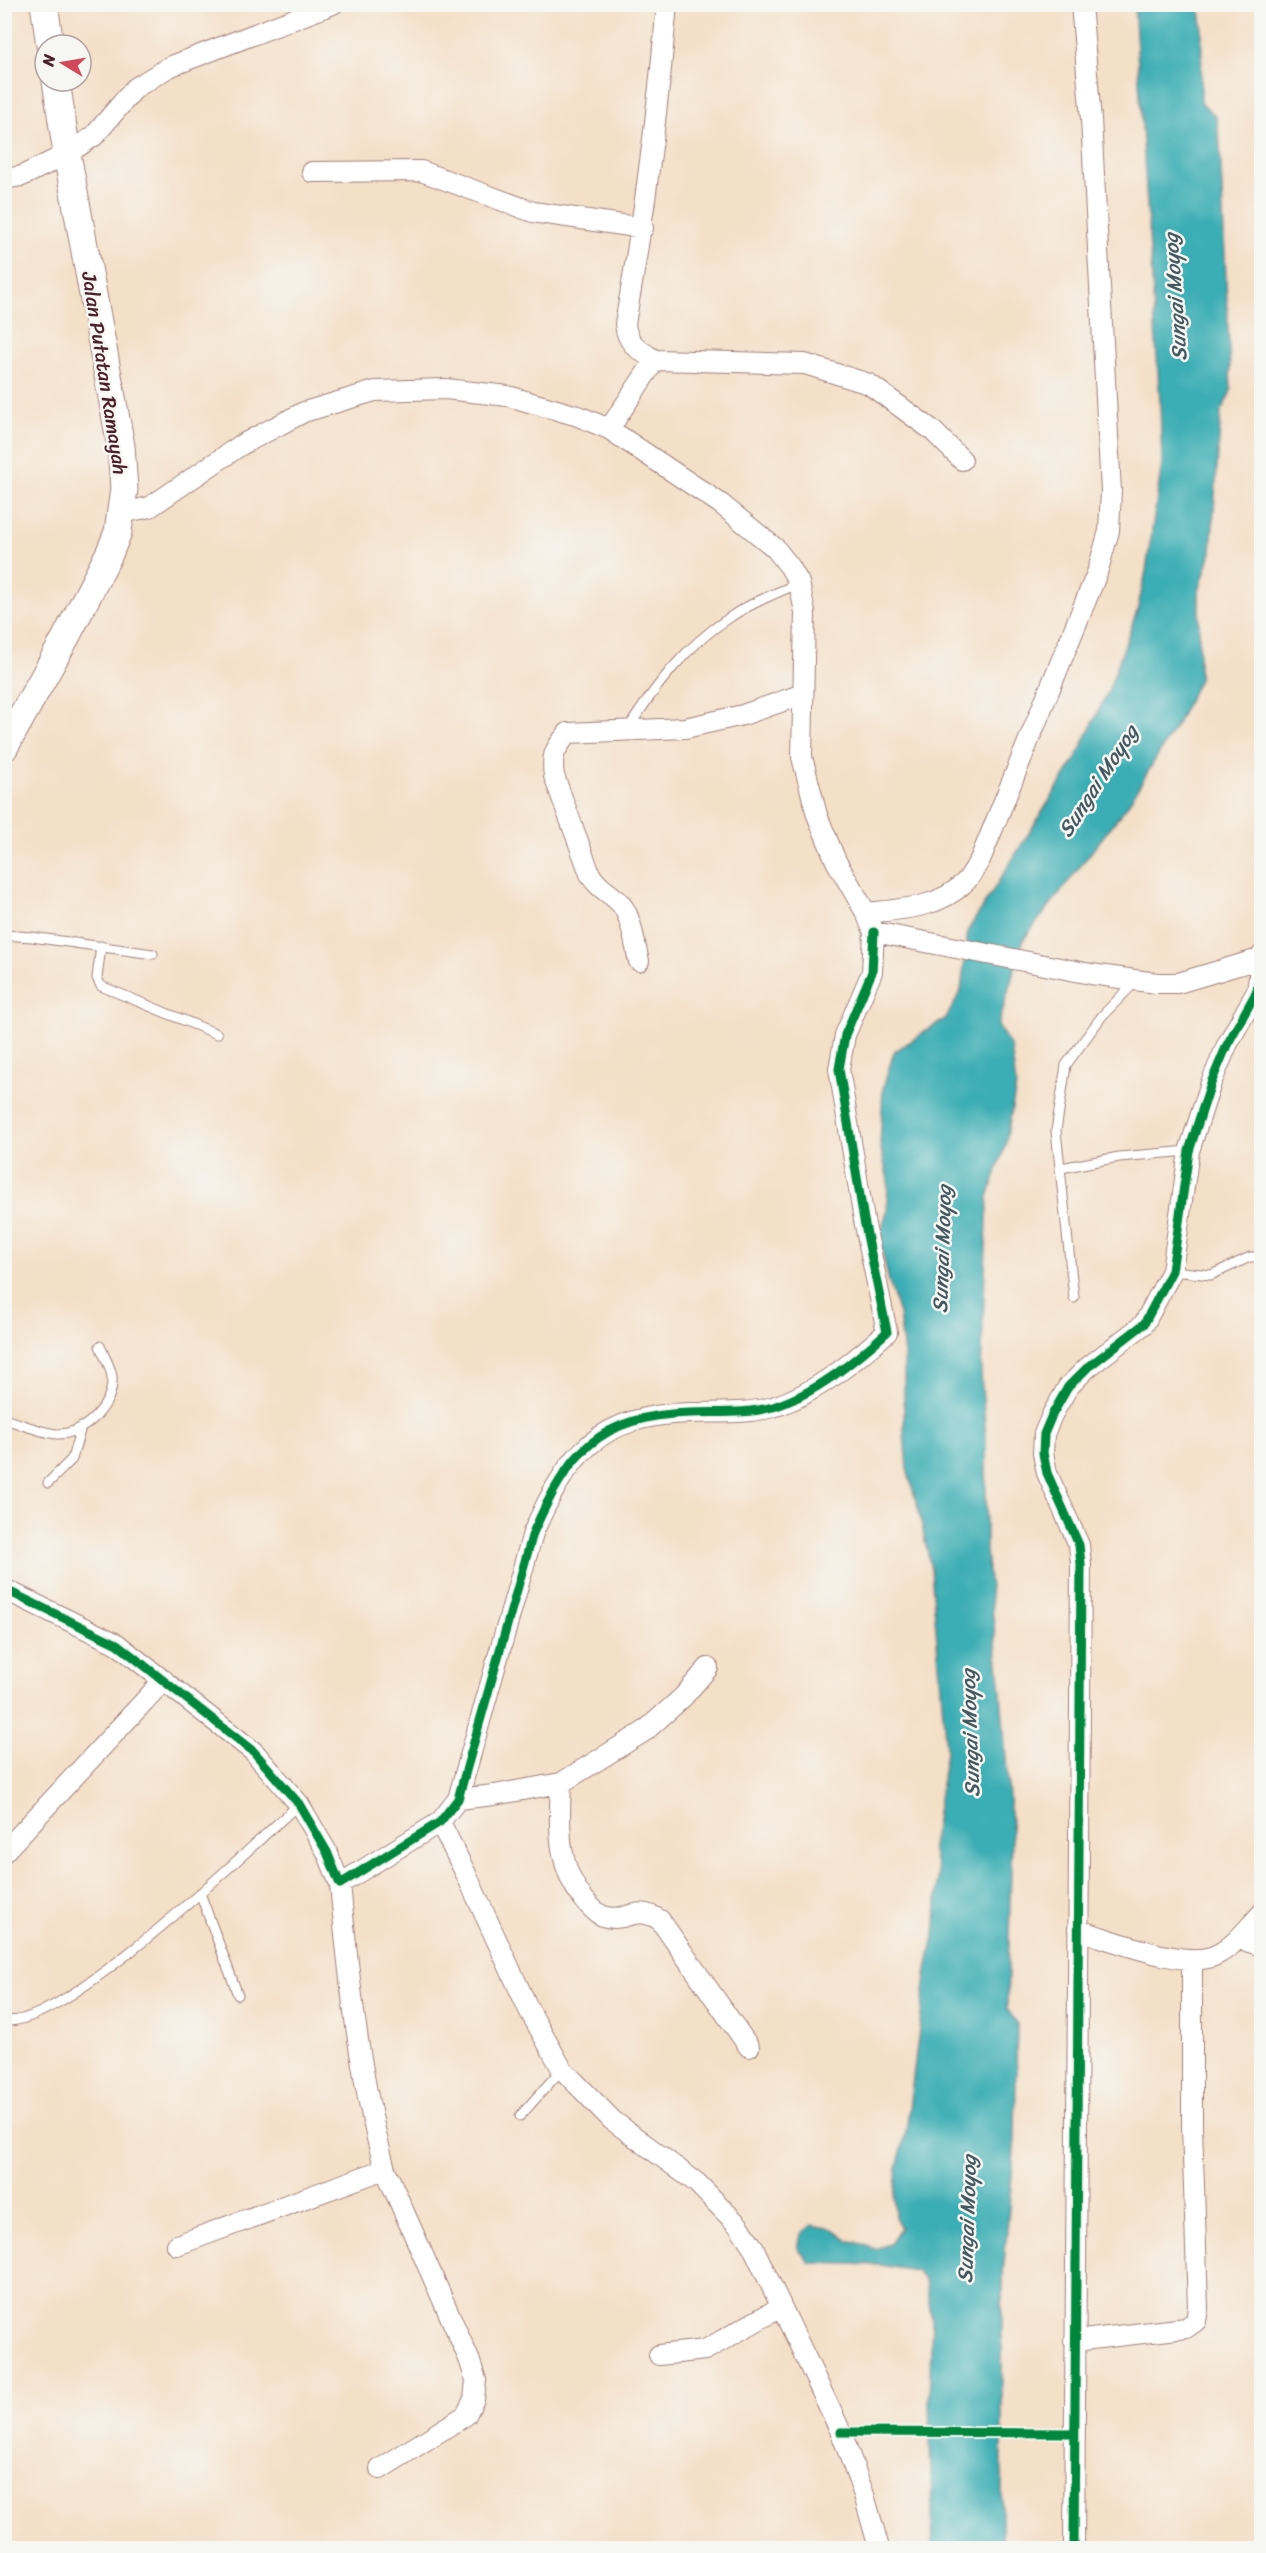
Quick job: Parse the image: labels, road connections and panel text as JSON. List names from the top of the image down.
{
  "streets": {
    "main road": ["Jalan Putatan Ramayah"]
  },
  "water": ["Sungai Moyog"],
  "north": "left"
}
